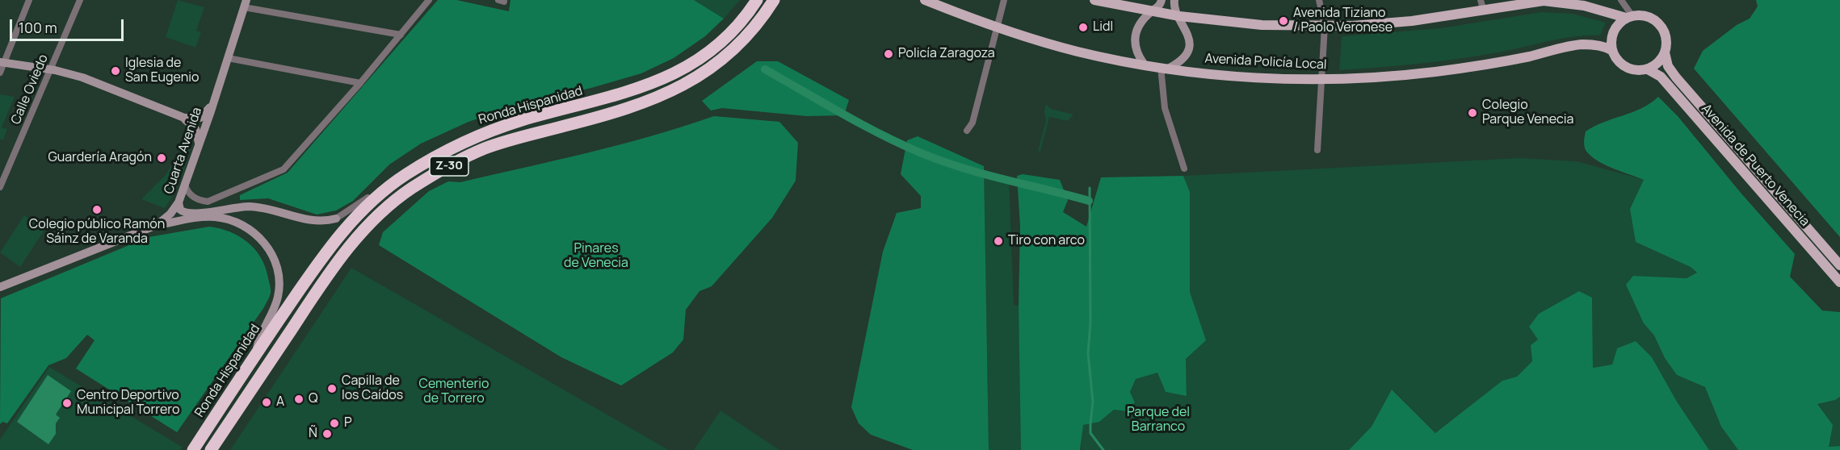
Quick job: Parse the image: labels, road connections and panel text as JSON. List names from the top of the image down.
{
  "streets": {
    "highway": ["Ronda Hispanidad", "Z-30"],
    "main road": ["Avenida Policía Local", "Avenida de Puerto Venecia"],
    "street": ["Calle Oviedo", "Cuarta Avenida"]
  },
  "crossings": [
    ["Avenida Policía Local", "Avenida de Puerto Venecia"]
  ],
  "parks": ["Pinares de Venecia", "Cementerio de Torrero", "Parque del Barranco"],
  "places": [
    "Avenida Tiziano / Paolo Veronese",
    "Lidl",
    "Policía Zaragoza",
    "Iglesia de San Eugenio",
    "Colegio Parque Venecia",
    "Guardería Aragón",
    "Colegio público Ramón Sáinz de Varanda",
    "Tiro con arco",
    "Capilla de los Caídos",
    "Q",
    "A",
    "Centro Deportivo Municipal Torrero",
    "P",
    "Ñ"
  ],
  "scale_bar": "100 m"
}
